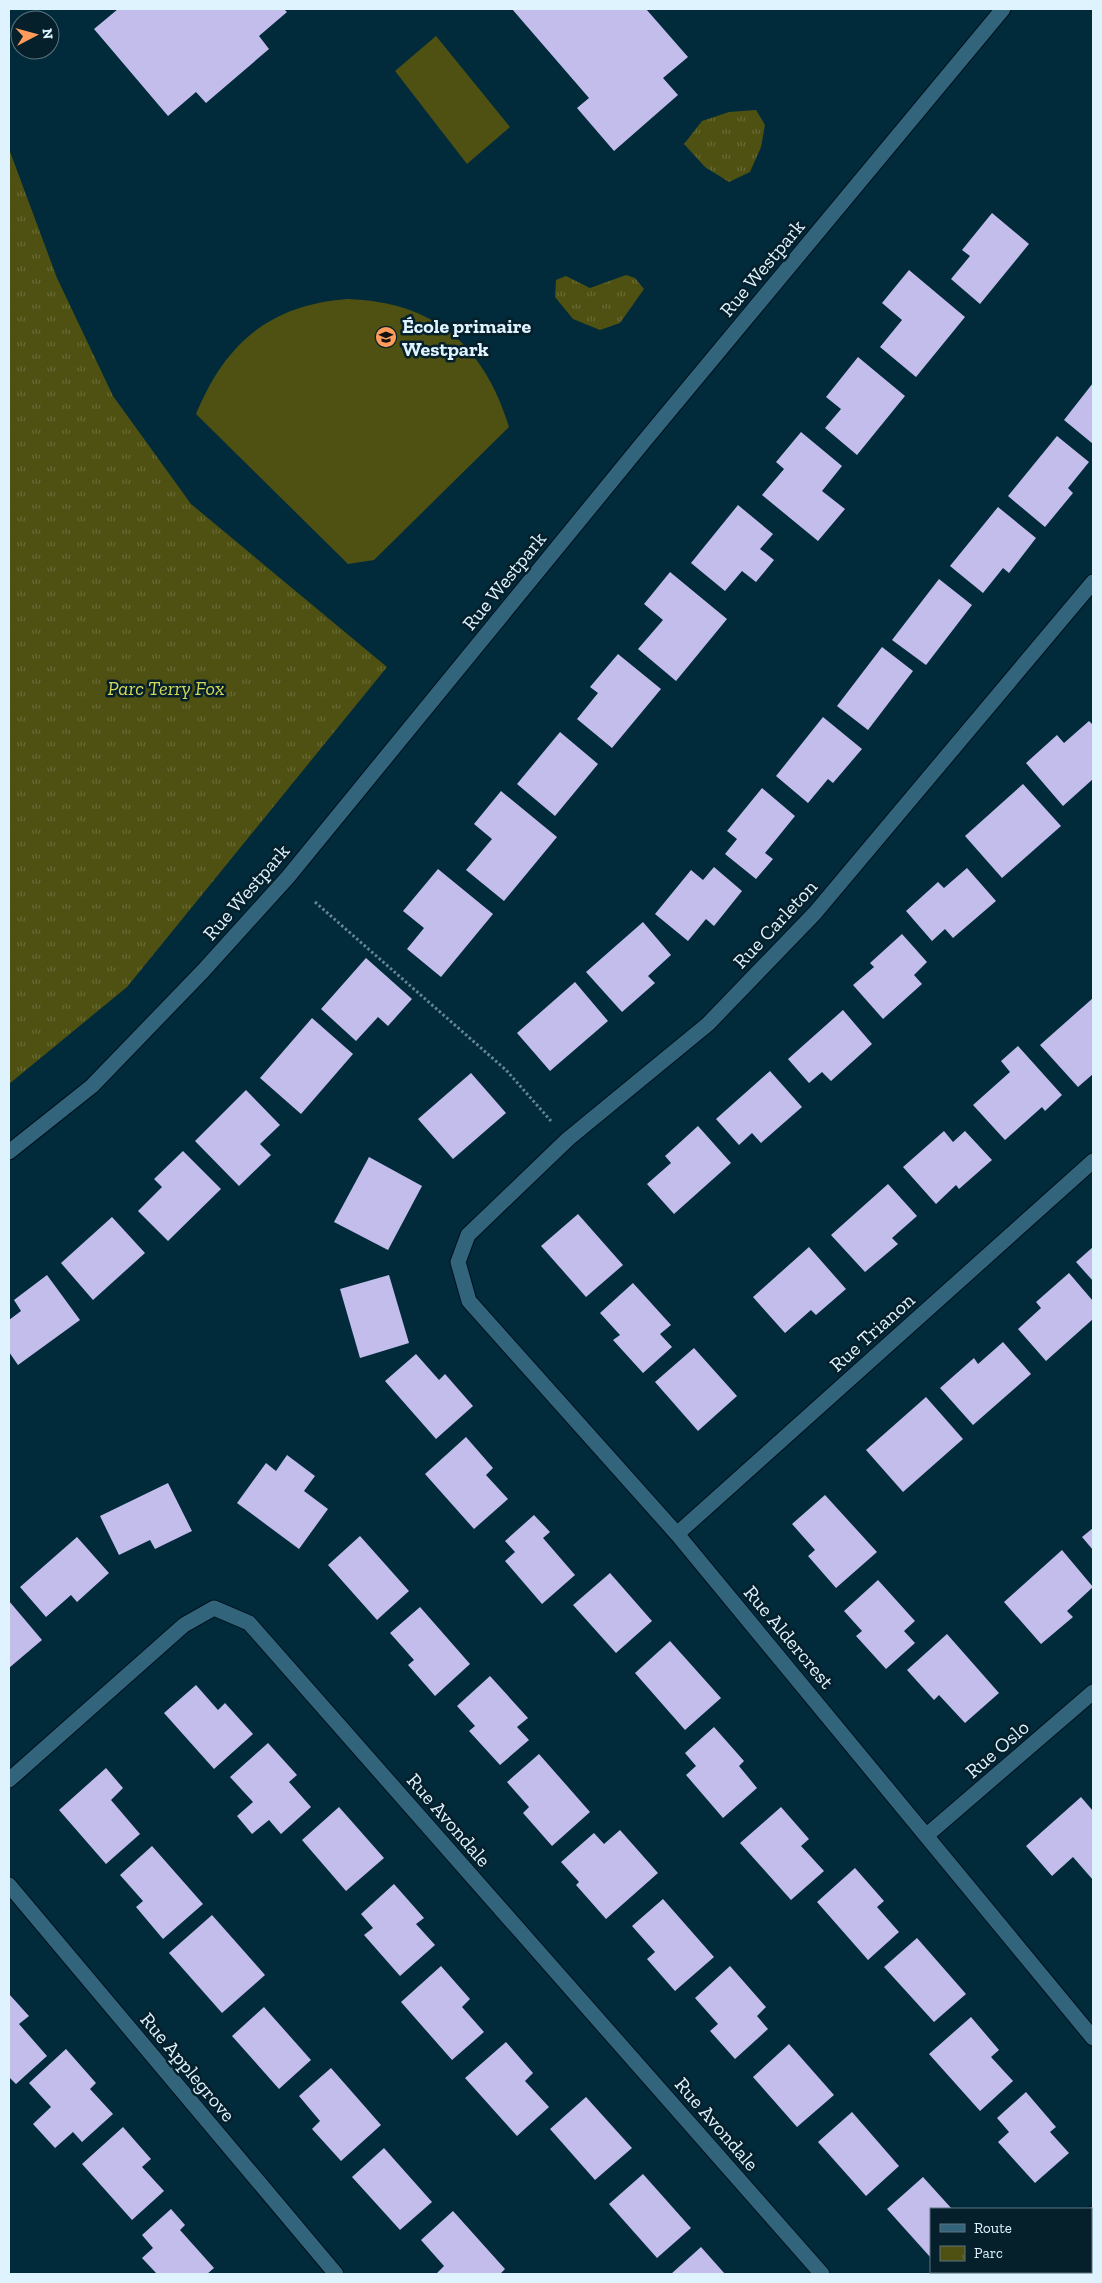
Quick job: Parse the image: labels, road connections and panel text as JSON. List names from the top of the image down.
{
  "streets": {
    "street": [
      "Rue Westpark",
      "Rue Carleton",
      "Rue Trianon",
      "Rue Aldercrest",
      "Rue Oslo",
      "Rue Avondale",
      "Rue Applegrove"
    ]
  },
  "crossings": [
    ["Rue Carleton", "Rue Aldercrest"],
    ["Rue Trianon", "Rue Aldercrest"],
    ["Rue Aldercrest", "Rue Oslo"]
  ],
  "parks": ["Parc Terry Fox"],
  "places": {
    "school or university": ["École primaire Westpark"]
  },
  "legend": ["Route", "Parc"],
  "north": "right"
}
